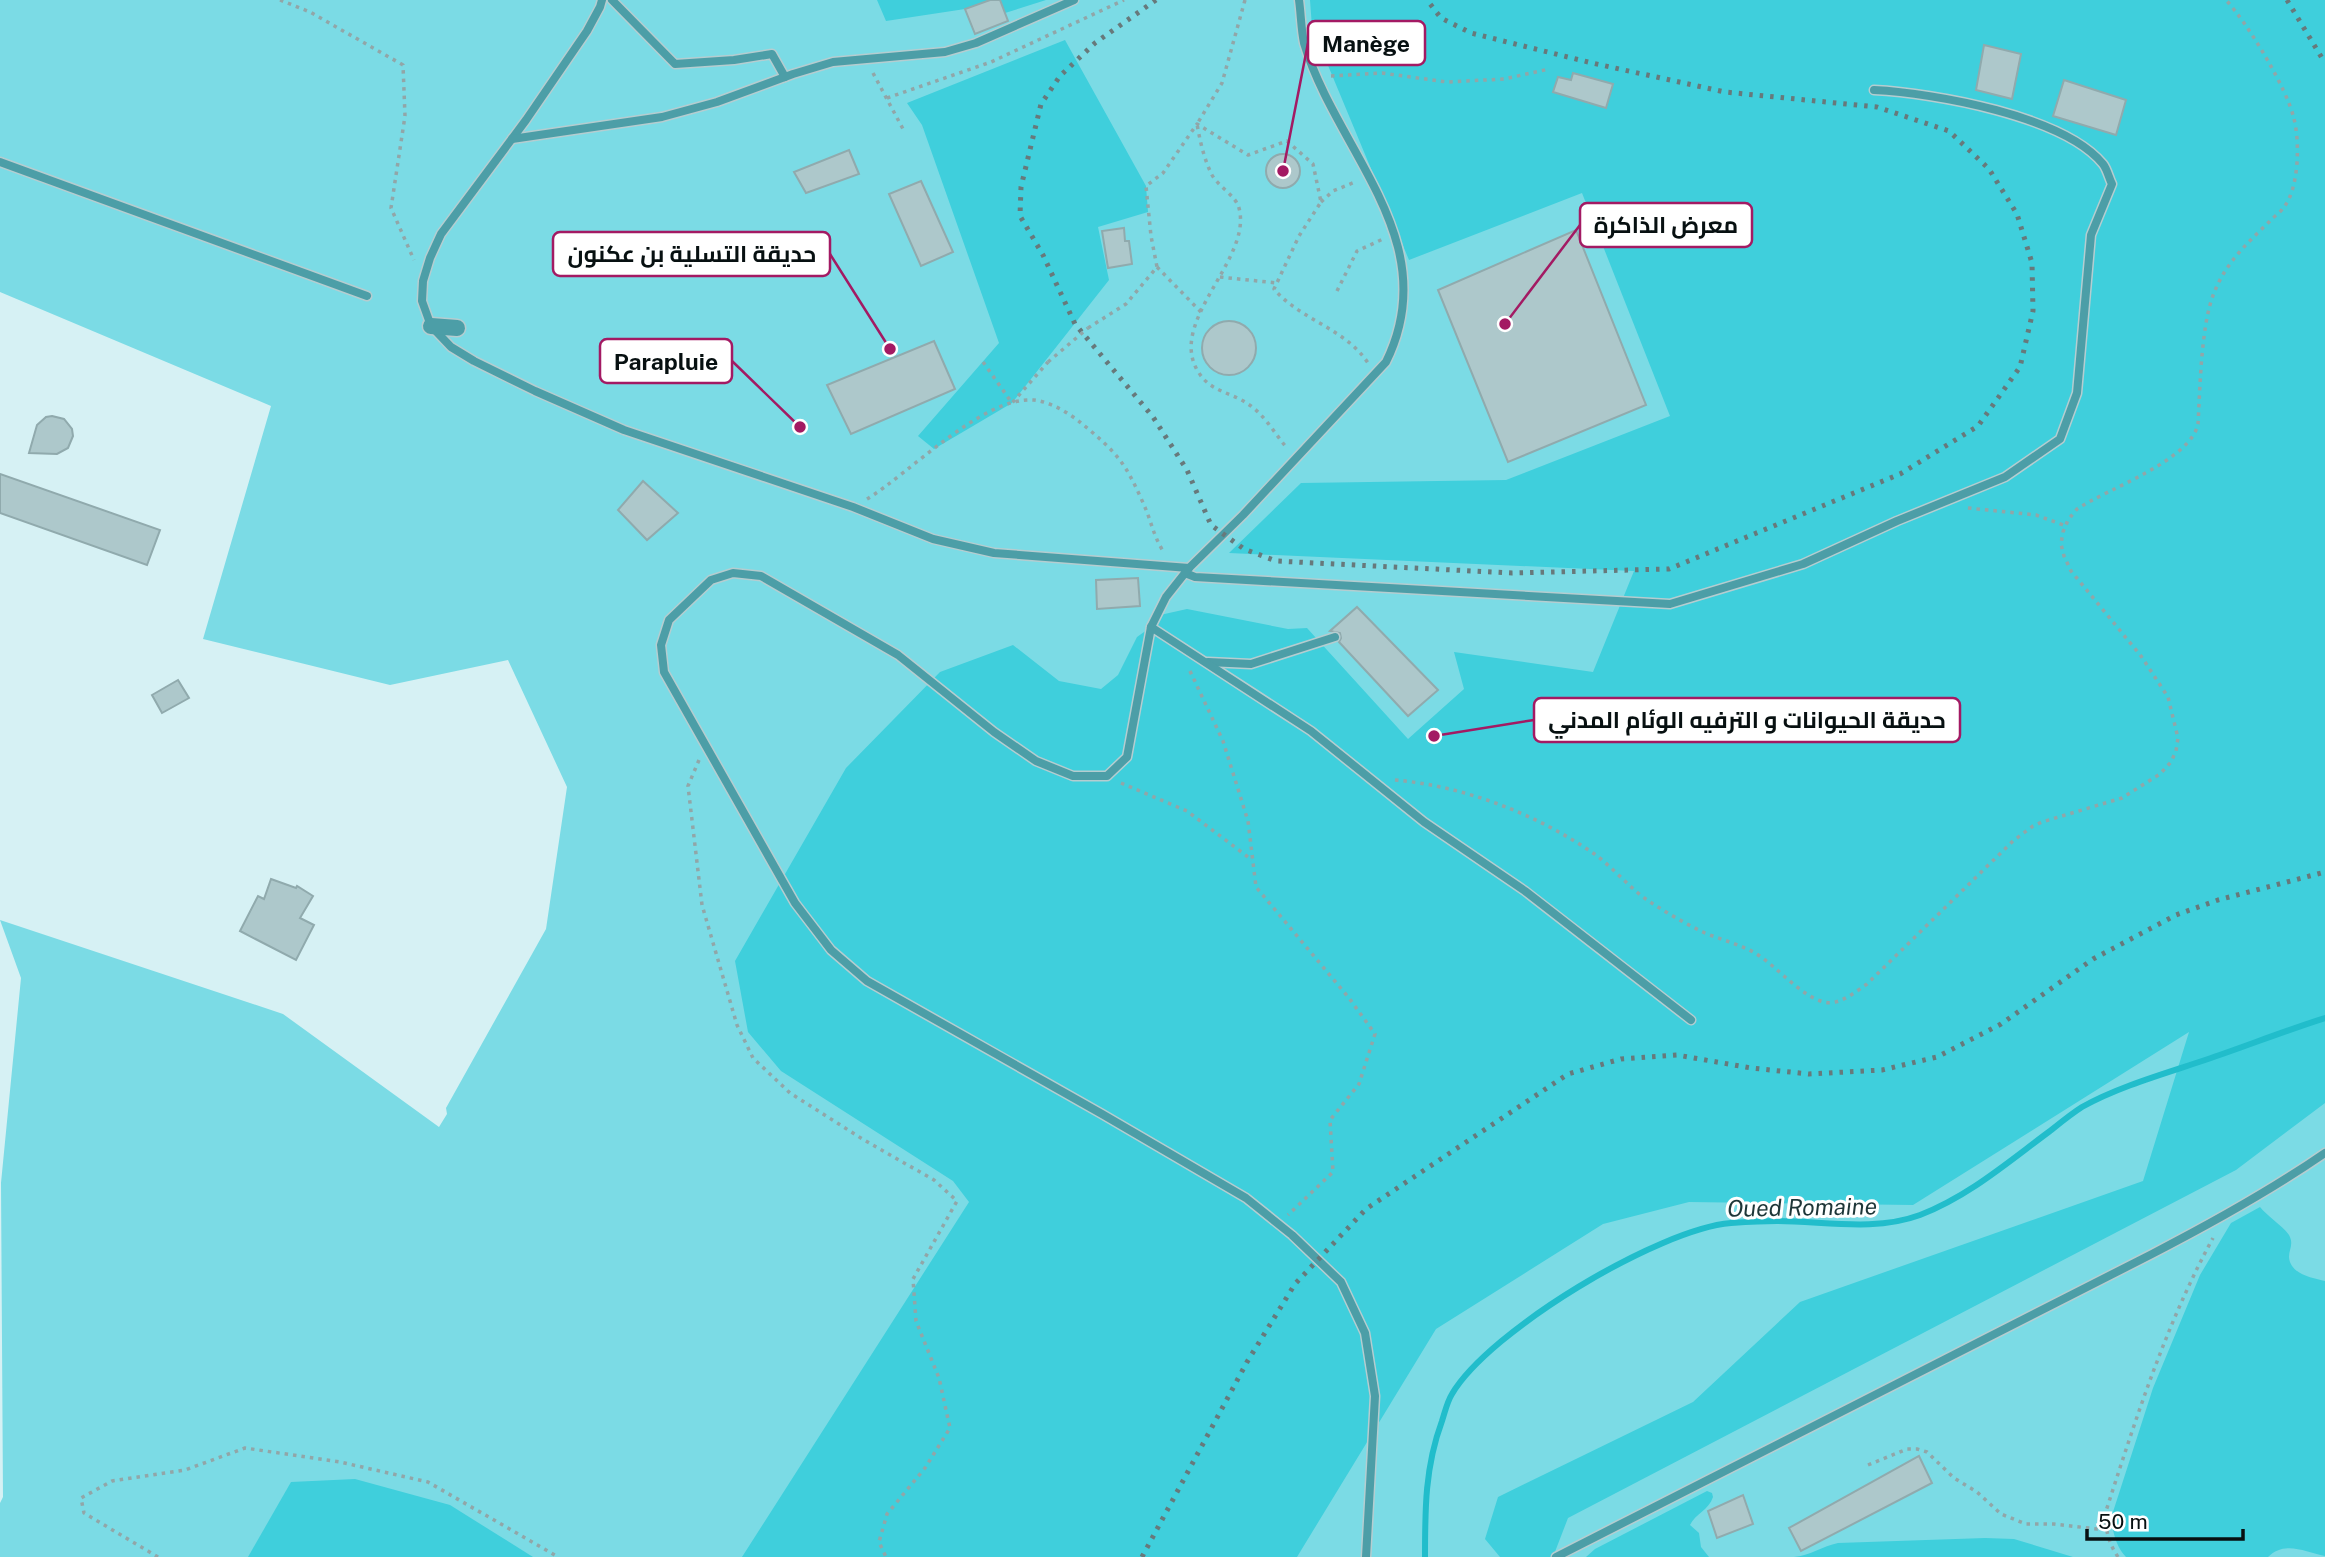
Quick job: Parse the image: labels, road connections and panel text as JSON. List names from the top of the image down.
{
  "water": ["Oued Romaine"],
  "places": [
    "Manège",
    "معرض الذاكرة",
    "حديقة التسلية بن عكنون",
    "Parapluie",
    "حديقة الحيوانات و الترفيه الوئام المدني"
  ],
  "scale_bar": "50 m"
}
